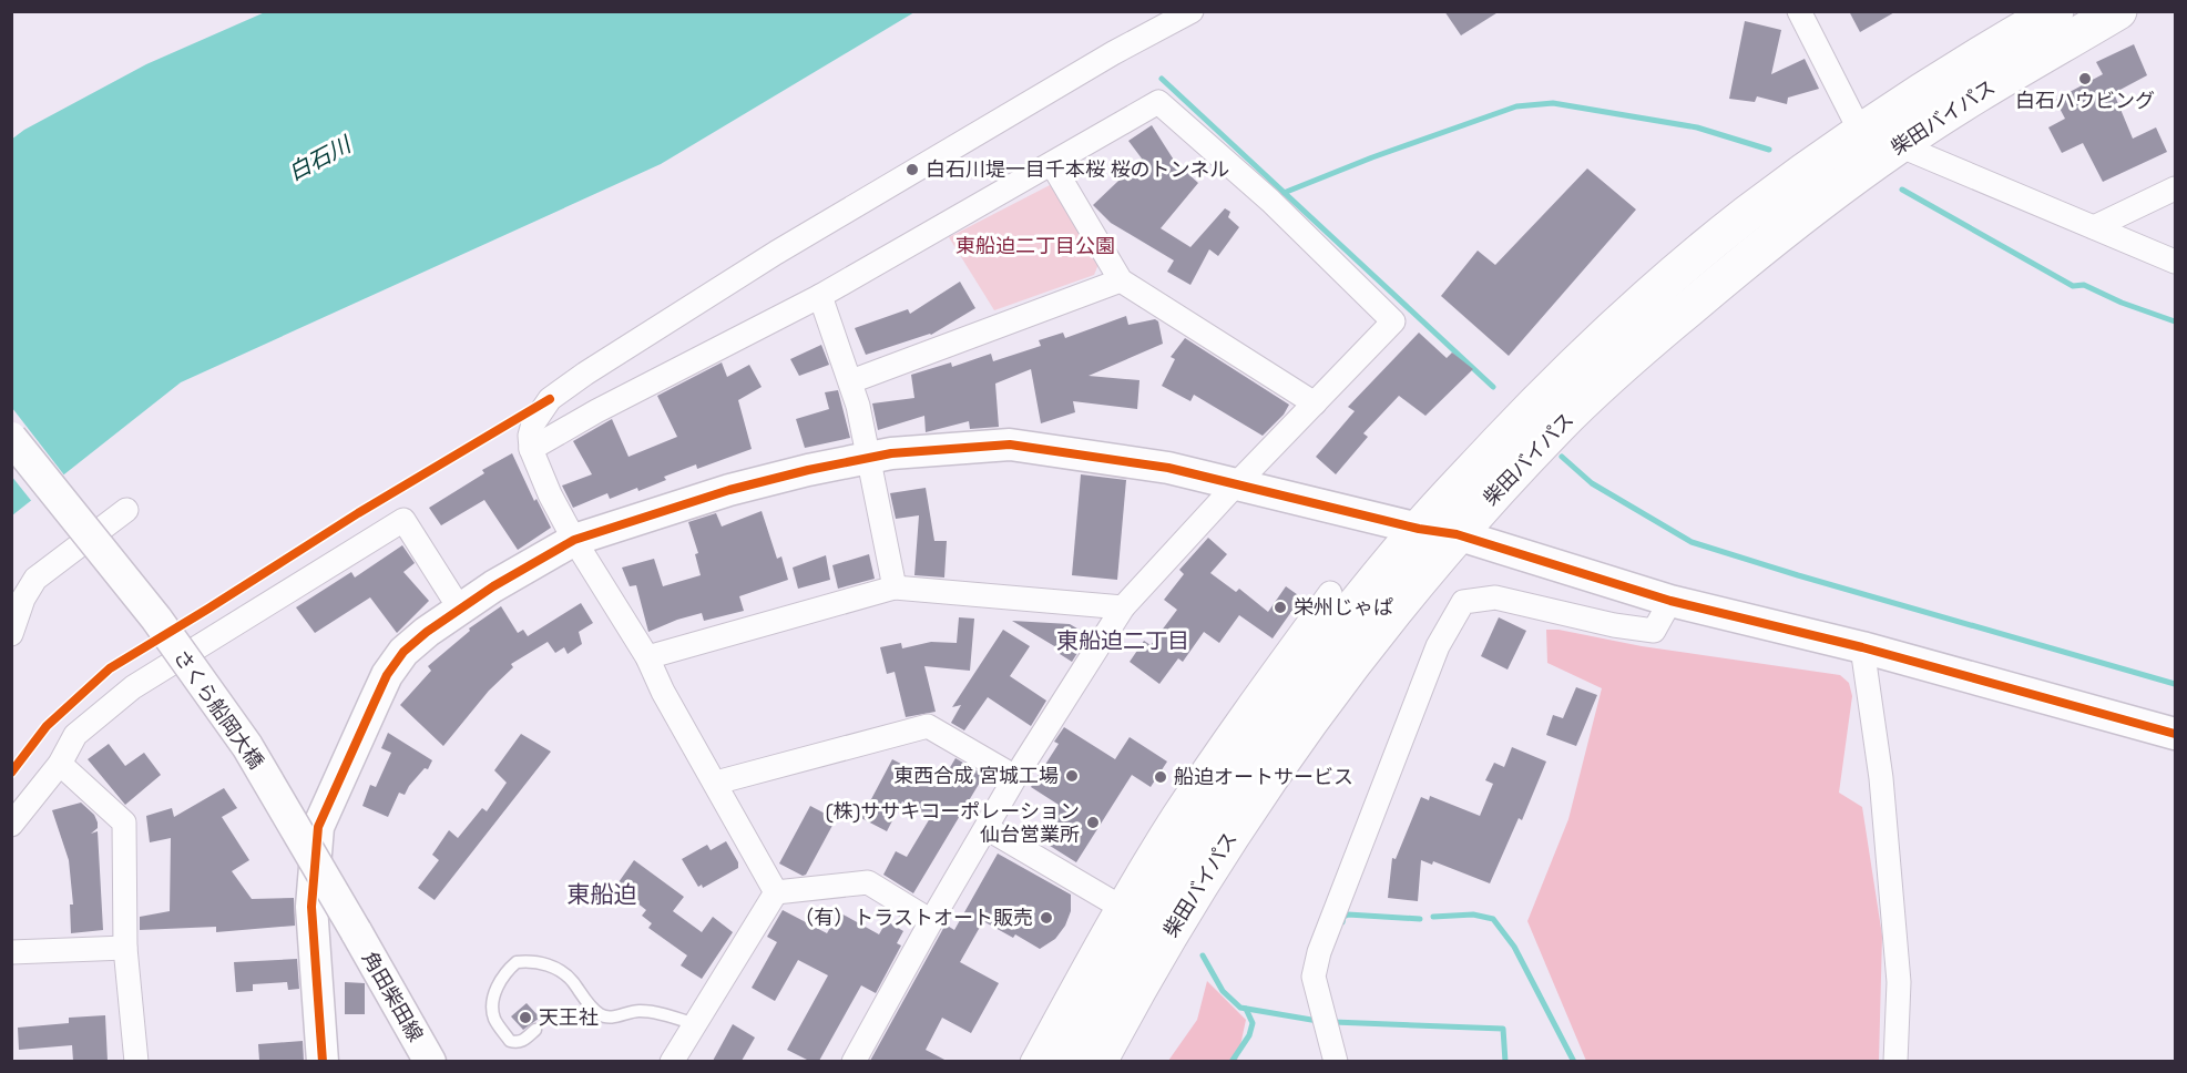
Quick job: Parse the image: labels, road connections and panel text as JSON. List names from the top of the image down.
{
  "streets": {
    "highway": ["柴田バイパス"],
    "street": ["さくら船岡大橋", "角田柴田線"]
  },
  "crossings": [
    ["さくら船岡大橋", "角田柴田線"]
  ],
  "districts": ["東船迫二丁目", "東船迫"],
  "water": ["白石川"],
  "parks": ["東船迫二丁目公園"],
  "places": [
    "白石ハウビング",
    "白石川堤一目千本桜 桜のトンネル",
    "栄州じゃぱ",
    "東西合成 宮城工場",
    "船迫オートサービス",
    "(株)ササキコーポレーション 仙台営業所",
    "（有）トラストオート販売",
    "天王社"
  ]
}
